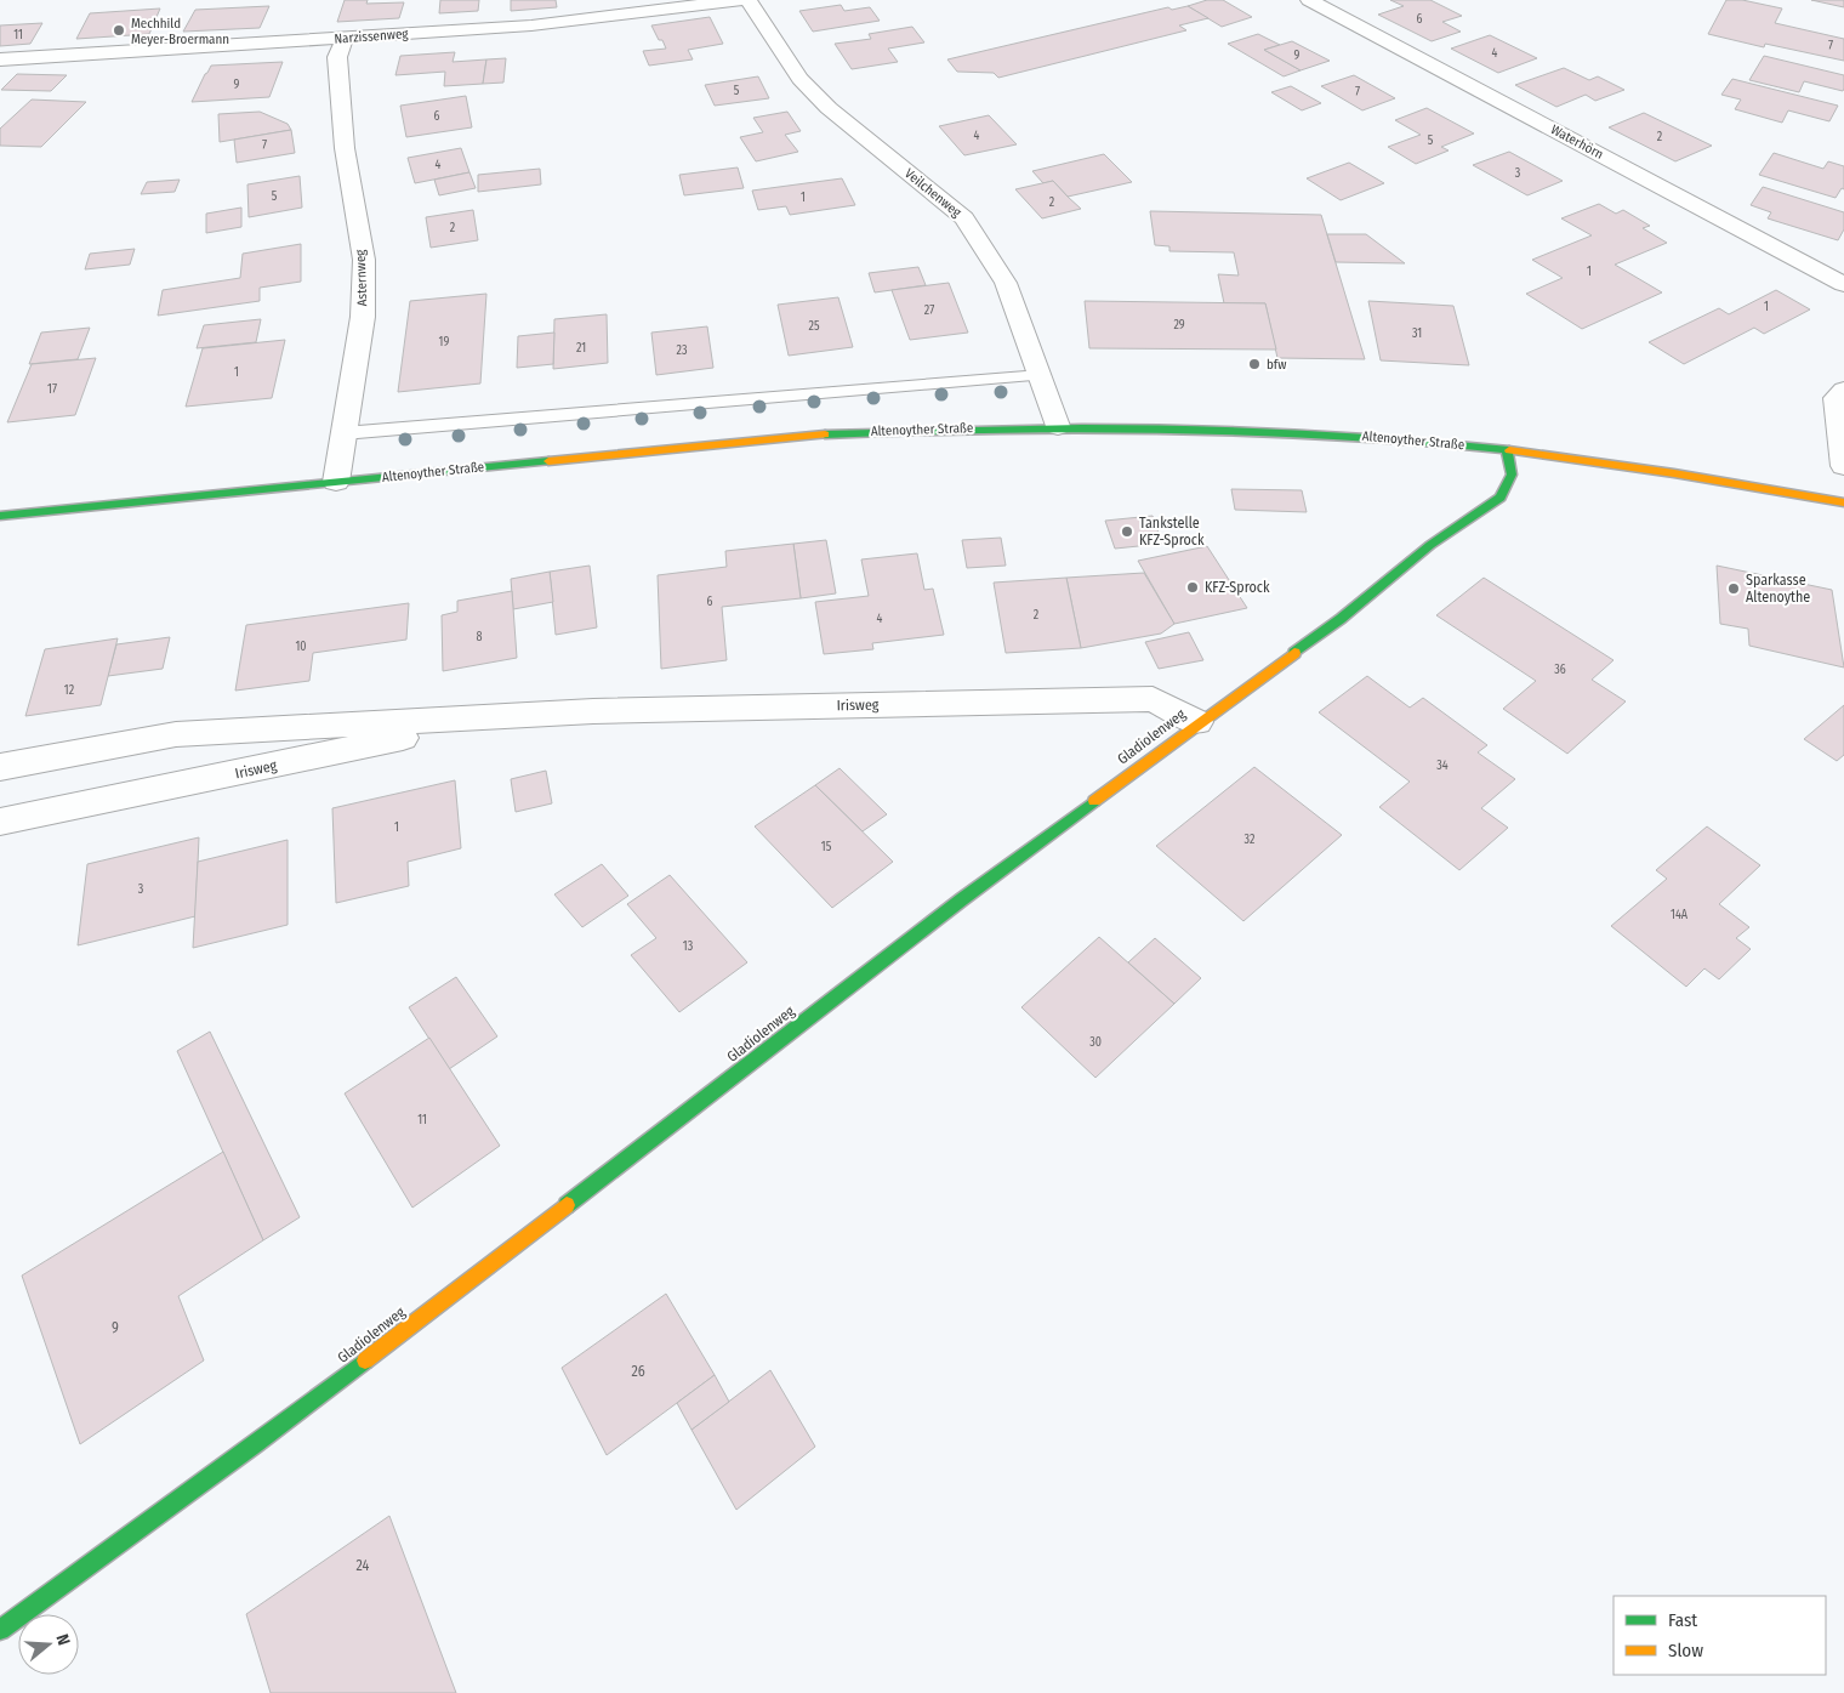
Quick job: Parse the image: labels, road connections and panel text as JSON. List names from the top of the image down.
{
  "streets": {
    "main road": ["Altenoyther Straße", "Gladiolenweg"],
    "street": [
      "Narzissenweg",
      "Waterhörn",
      "Veilchenweg",
      "Asternweg",
      "Irisweg"
    ]
  },
  "crossings": [
    ["Narzissenweg", "Asternweg"],
    ["Veilchenweg", "Altenoyther Straße"],
    ["Asternweg", "Altenoyther Straße"],
    ["Altenoyther Straße", "Gladiolenweg"],
    ["Irisweg", "Gladiolenweg"]
  ],
  "places": [
    "Mechhild Meyer-Broermann",
    "bfw",
    "Tankstelle KFZ-Sprock",
    "KFZ-Sprock",
    "Sparkasse Altenoythe"
  ],
  "house_numbers": [
    "6",
    "11",
    "7",
    "4",
    "9",
    "9",
    "5",
    "7",
    "6",
    "4",
    "2",
    "5",
    "7",
    "4",
    "3",
    "5",
    "1",
    "2",
    "2",
    "1",
    "1",
    "27",
    "29",
    "25",
    "31",
    "19",
    "21",
    "23",
    "1",
    "17",
    "6",
    "2",
    "4",
    "8",
    "10",
    "36",
    "12",
    "34",
    "1",
    "32",
    "15",
    "3",
    "14A",
    "13",
    "30",
    "11",
    "9",
    "26",
    "24"
  ],
  "legend": ["Fast", "Slow"],
  "north": "right"
}
